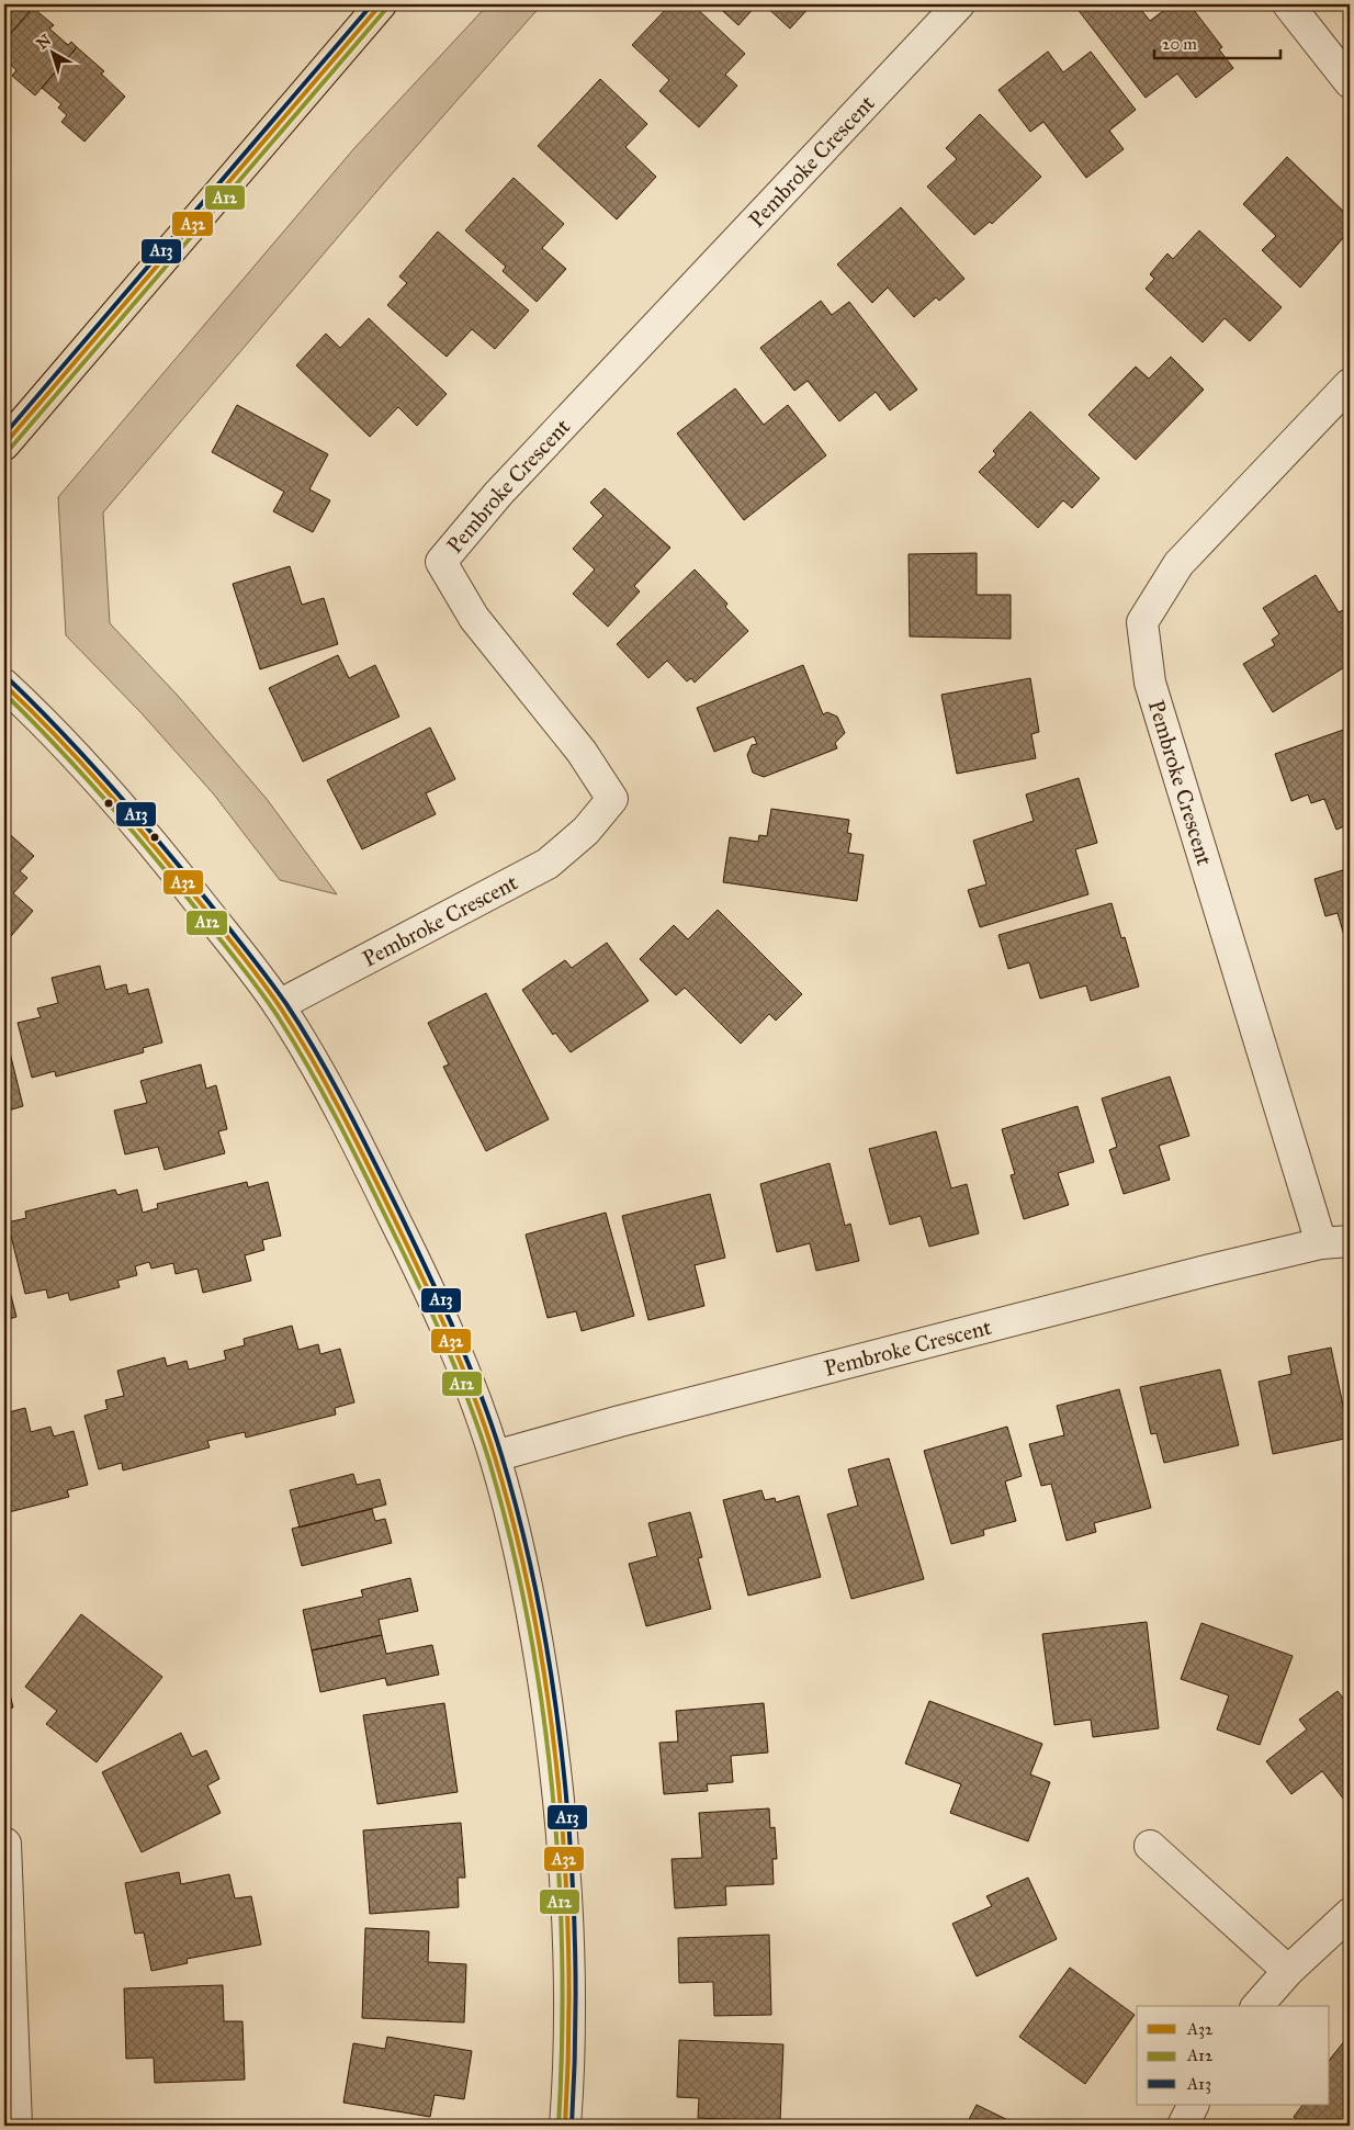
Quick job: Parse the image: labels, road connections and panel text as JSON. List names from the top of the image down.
{
  "streets": {
    "street": ["Pembroke Crescent"]
  },
  "lines": ["transit line A32", "transit line A13", "transit line A12"],
  "legend": ["A32", "A12", "A13"],
  "scale_bar": "20 m",
  "north": "top left"
}
